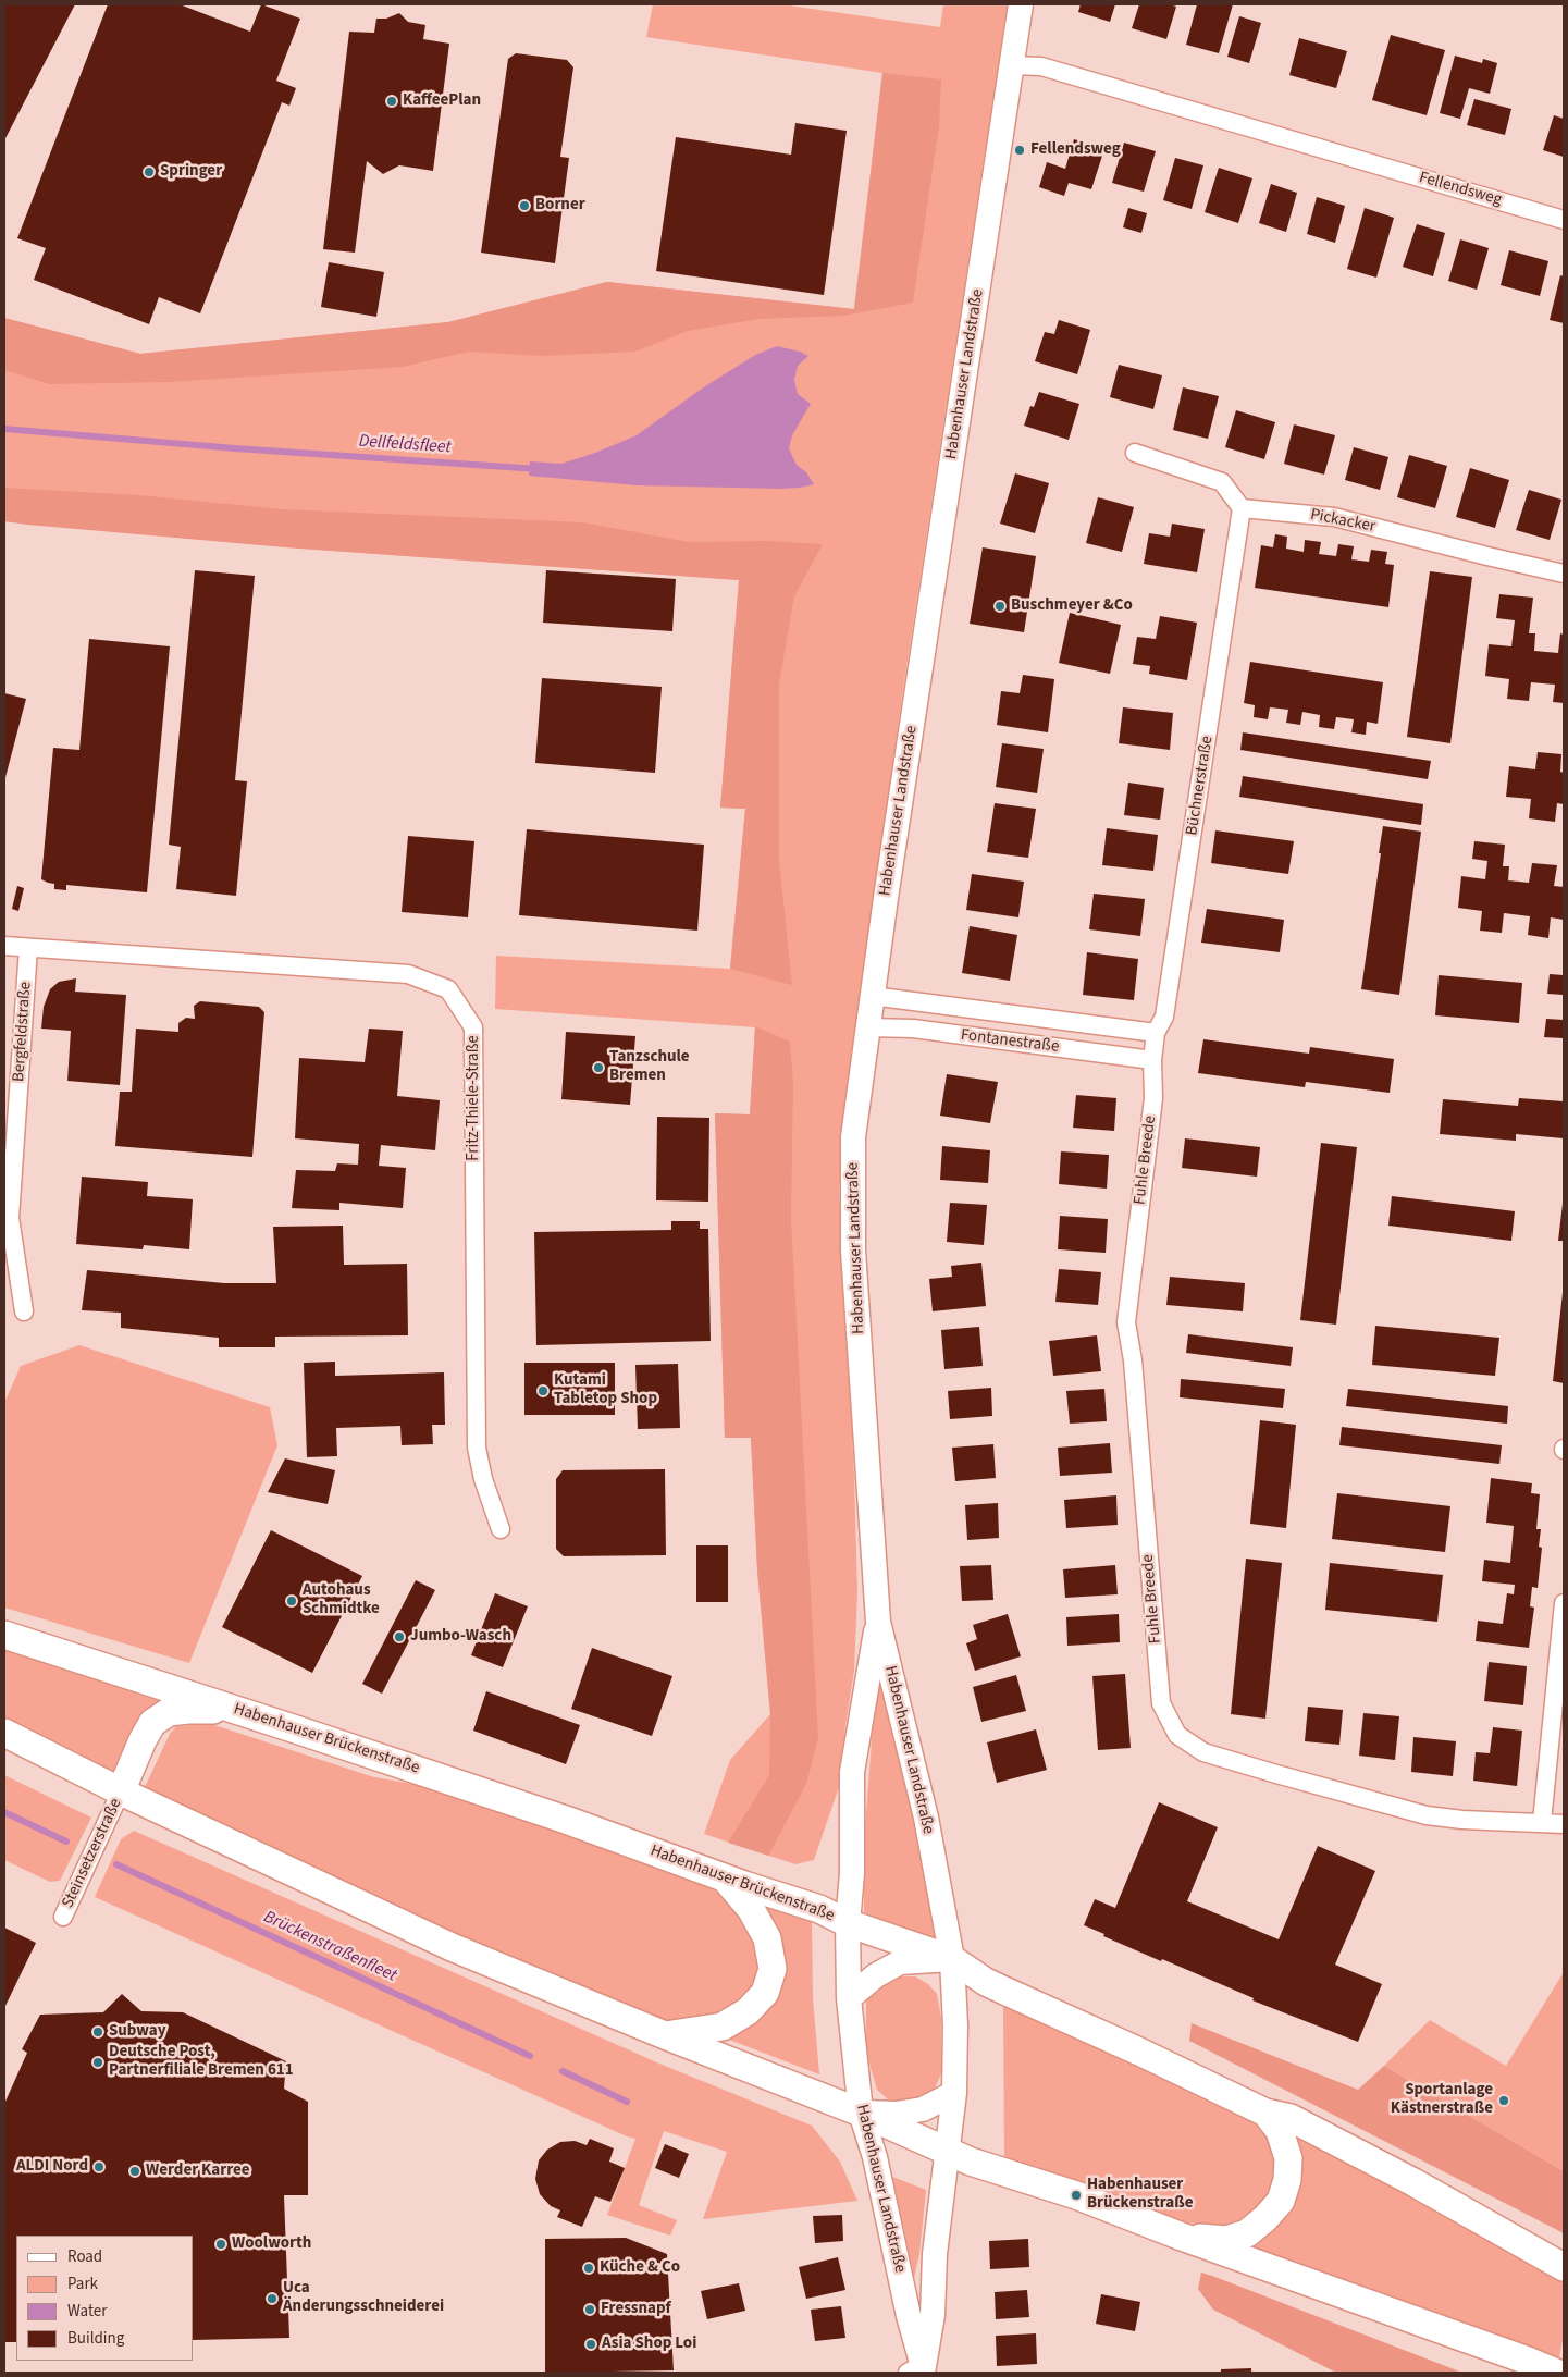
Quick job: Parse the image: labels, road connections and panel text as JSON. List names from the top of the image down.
{
  "streets": {
    "main road": ["Habenhauser Brückenstraße"],
    "street": [
      "Fellendsweg",
      "Habenhauser Landstraße",
      "Pickacker",
      "Büchnerstraße",
      "Bergfeldstraße",
      "Fontanestraße",
      "Fritz-Thiele-Straße",
      "Fuhle Breede",
      "Steinsetzerstraße"
    ]
  },
  "crossings": [
    ["Fellendsweg", "Habenhauser Landstraße"],
    ["Habenhauser Landstraße", "Fontanestraße"],
    ["Habenhauser Landstraße", "Habenhauser Brückenstraße"],
    ["Pickacker", "Büchnerstraße"],
    ["Büchnerstraße", "Fontanestraße"],
    ["Büchnerstraße", "Fuhle Breede"],
    ["Bergfeldstraße", "Fritz-Thiele-Straße"],
    ["Fontanestraße", "Fuhle Breede"]
  ],
  "water": ["Dellfeldsfleet", "Brückenstraßenfleet"],
  "places": [
    "KaffeePlan",
    "Fellendsweg",
    "Springer",
    "Borner",
    "Buschmeyer &Co",
    "Tanzschule Bremen",
    "Kutami Tabletop Shop",
    "Autohaus Schmidtke",
    "Jumbo-Wasch",
    "Subway",
    "Deutsche Post, Partnerfiliale Bremen 611",
    "Sportanlage Kästnerstraße",
    "ALDI Nord",
    "Werder Karree",
    "Habenhauser Brückenstraße",
    "Woolworth",
    "Küche & Co",
    "Uca Änderungsschneiderei",
    "Fressnapf",
    "Asia Shop Loi"
  ],
  "legend": [
    "Road",
    "Park",
    "Water",
    "Building"
  ]
}
